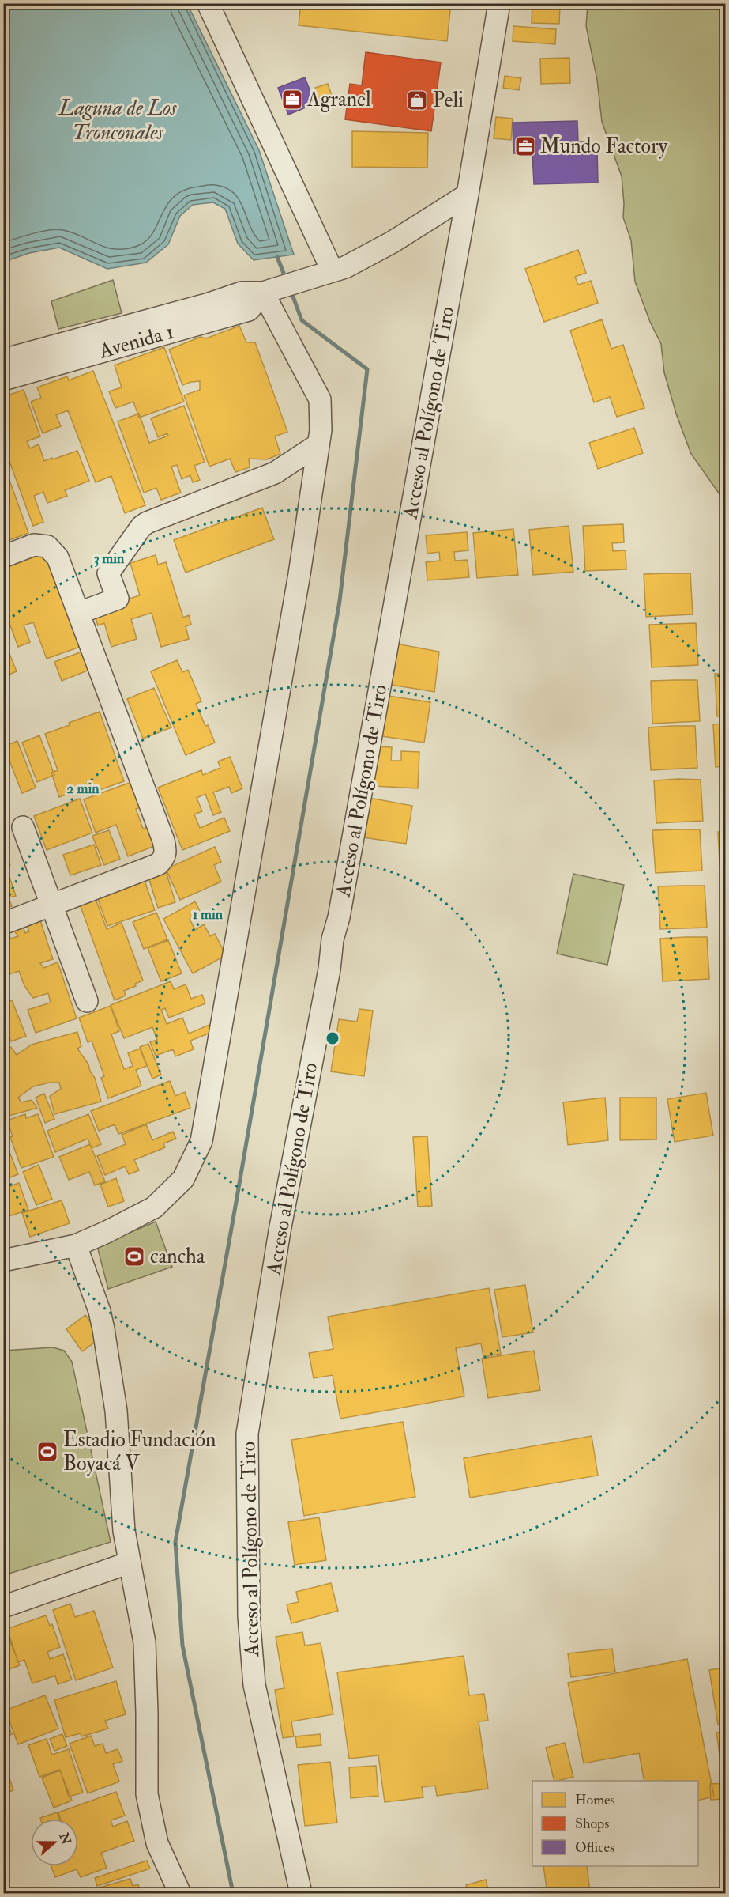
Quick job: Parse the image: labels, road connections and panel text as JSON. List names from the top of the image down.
{
  "streets": {
    "street": ["Avenida 1", "Acceso al Polígono de Tiro"]
  },
  "water": ["Laguna de Los Tronconales"],
  "places": {
    "office": ["Agranel", "Mundo Factory"],
    "shop": ["Peli"],
    "sports": ["cancha", "Estadio Fundación Boyacá V"]
  },
  "legend": ["Homes", "Shops", "Offices"],
  "north": "right",
  "rings": ["3 min", "2 min", "1 min"]
}
